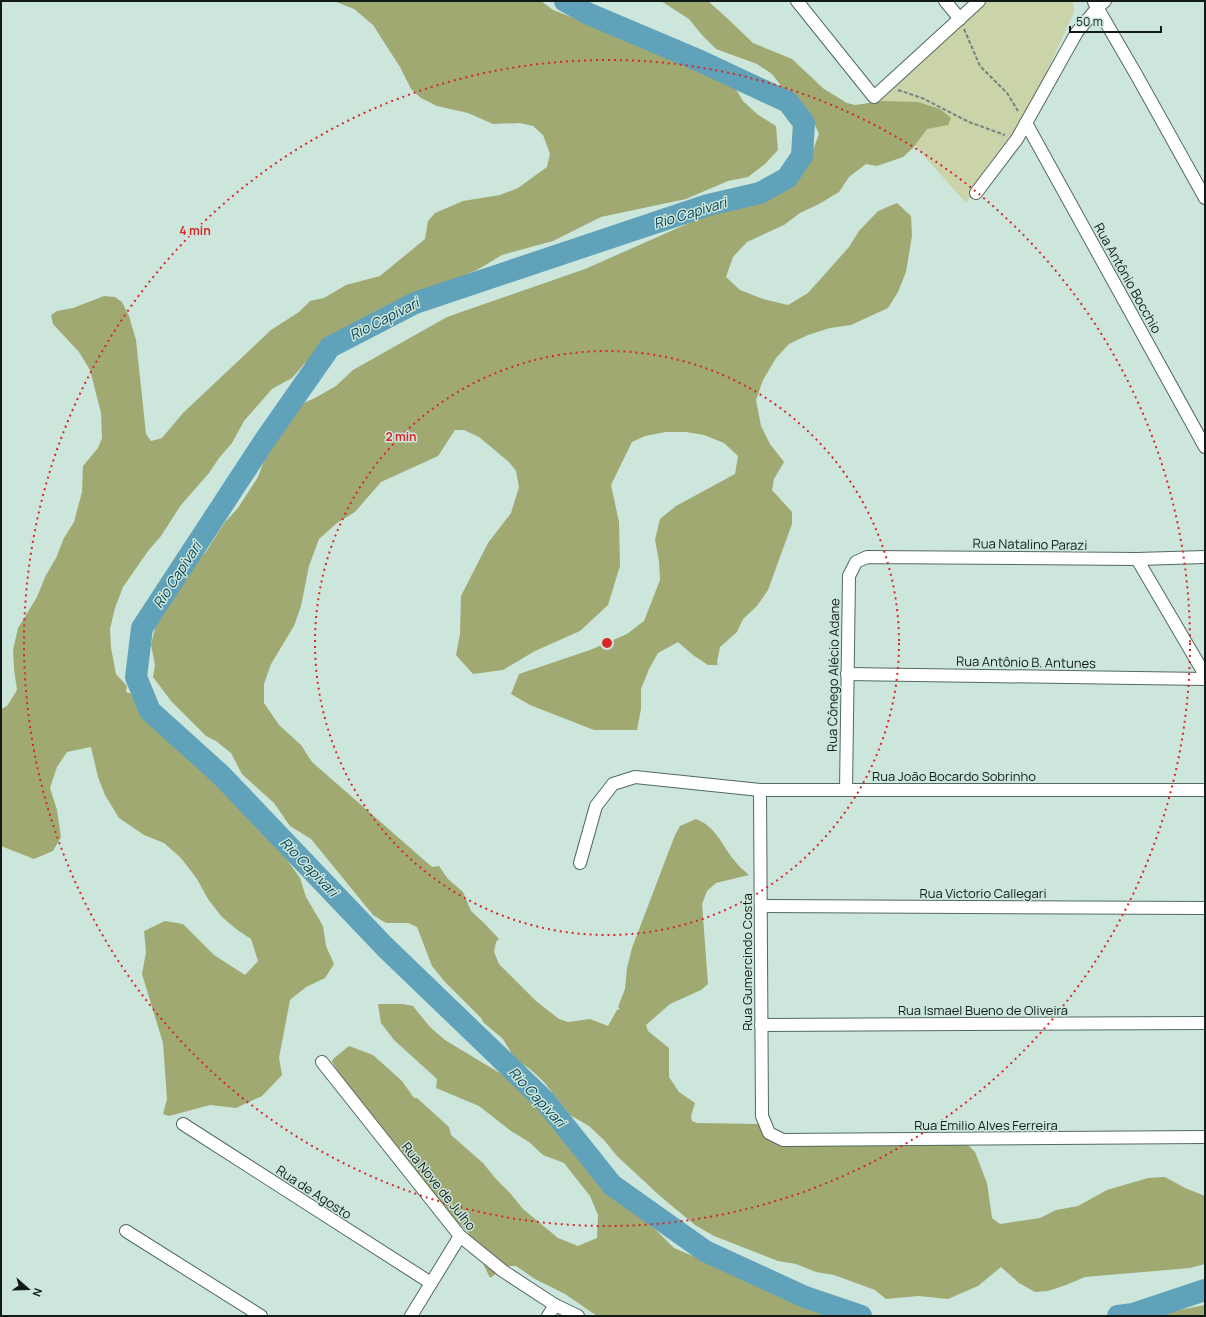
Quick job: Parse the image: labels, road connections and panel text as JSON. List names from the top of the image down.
{
  "streets": {
    "street": [
      "Rua Antônio Bocchio",
      "Rua Natalino Parazi",
      "Rua Antônio B. Antunes",
      "Rua Cônego Alécio Adane",
      "Rua João Bocardo Sobrinho",
      "Rua Victorio Callegari",
      "Rua Gumercindo Costa",
      "Rua Ismael Bueno de Oliveira",
      "Rua Emilio Alves Ferreira",
      "Rua Nove de Julho",
      "Rua de Agosto"
    ]
  },
  "crossings": [
    ["Rua Natalino Parazi", "Rua Cônego Alécio Adane"],
    ["Rua Antônio B. Antunes", "Rua Cônego Alécio Adane"],
    ["Rua Cônego Alécio Adane", "Rua João Bocardo Sobrinho"],
    ["Rua João Bocardo Sobrinho", "Rua Gumercindo Costa"],
    ["Rua Victorio Callegari", "Rua Gumercindo Costa"],
    ["Rua Gumercindo Costa", "Rua Ismael Bueno de Oliveira"],
    ["Rua Gumercindo Costa", "Rua Emilio Alves Ferreira"]
  ],
  "water": ["Rio Capivari"],
  "scale_bar": "50 m",
  "north": "right",
  "rings": ["4 min", "2 min"]
}
